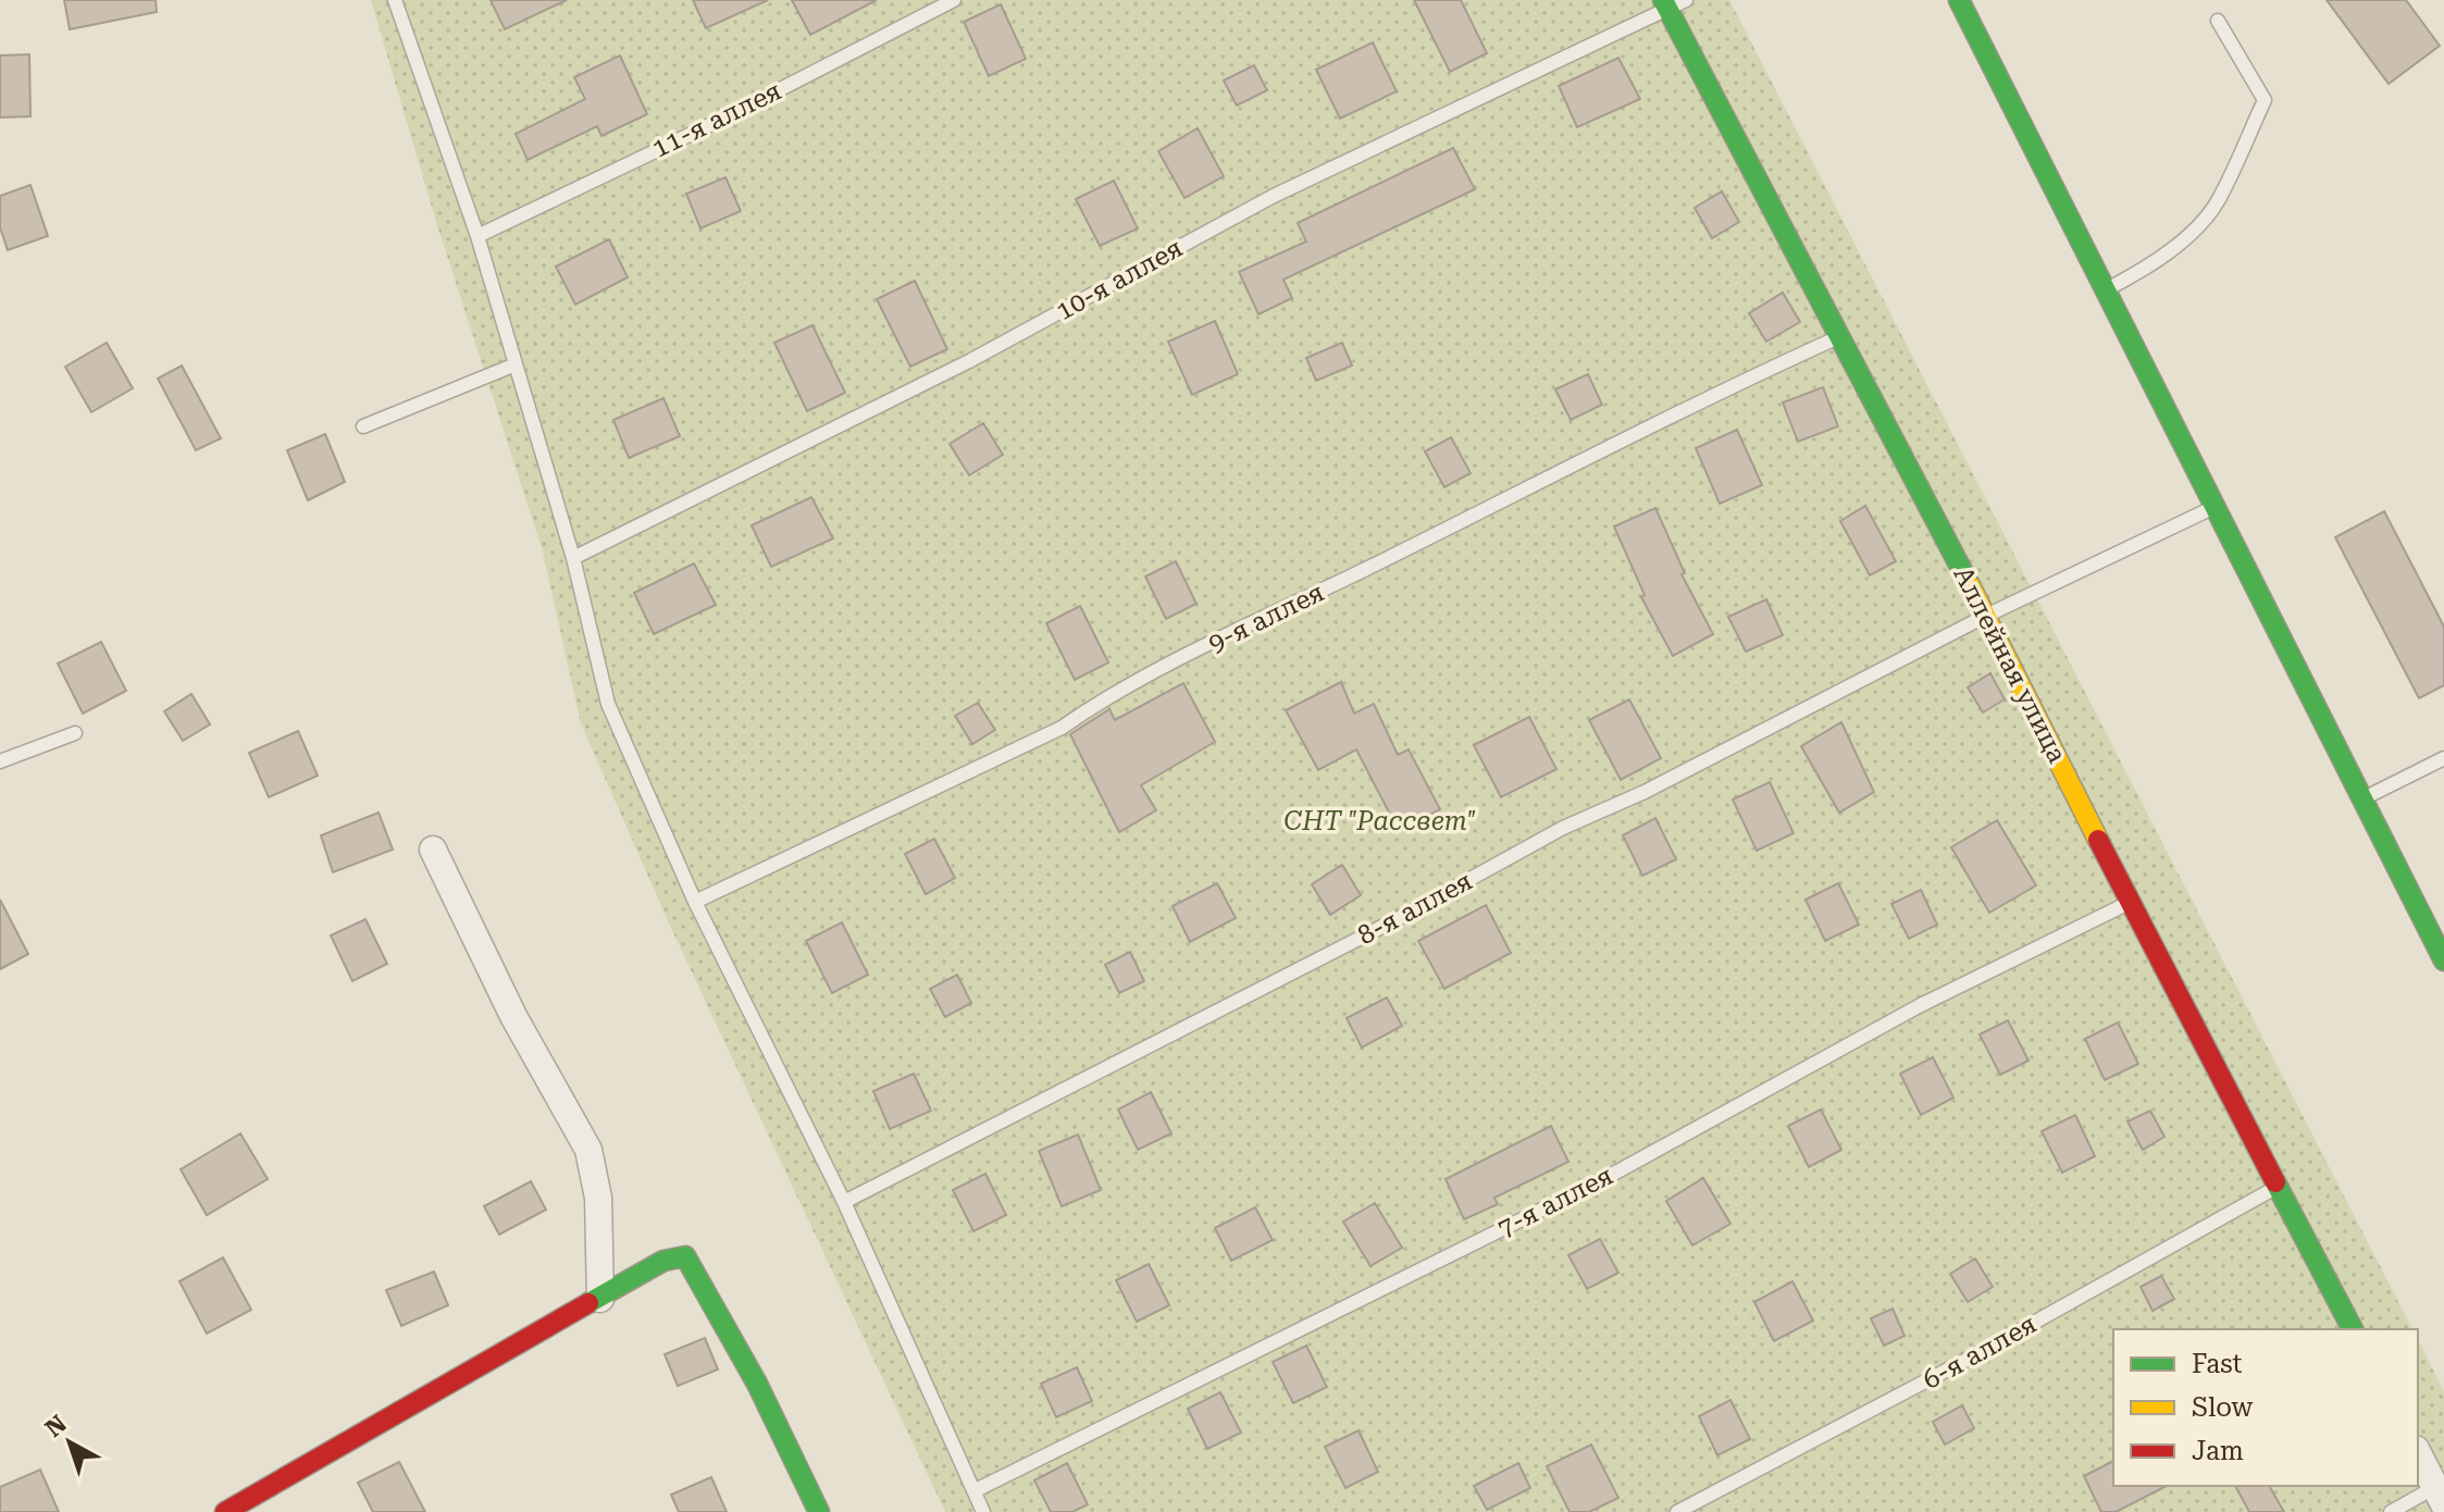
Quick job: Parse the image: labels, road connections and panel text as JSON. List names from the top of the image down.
{
  "streets": {
    "street": ["Аллейная улица"],
    "lane": [
      "11-я аллея",
      "10-я аллея",
      "9-я аллея",
      "8-я аллея",
      "7-я аллея",
      "6-я аллея"
    ]
  },
  "crossings": [
    ["10-я аллея", "Аллейная улица"],
    ["9-я аллея", "Аллейная улица"],
    ["Аллейная улица", "8-я аллея"],
    ["Аллейная улица", "7-я аллея"],
    ["Аллейная улица", "6-я аллея"]
  ],
  "parks": ["СНТ \"Рассвет\""],
  "legend": ["Fast", "Slow", "Jam"],
  "north": "top left"
}
